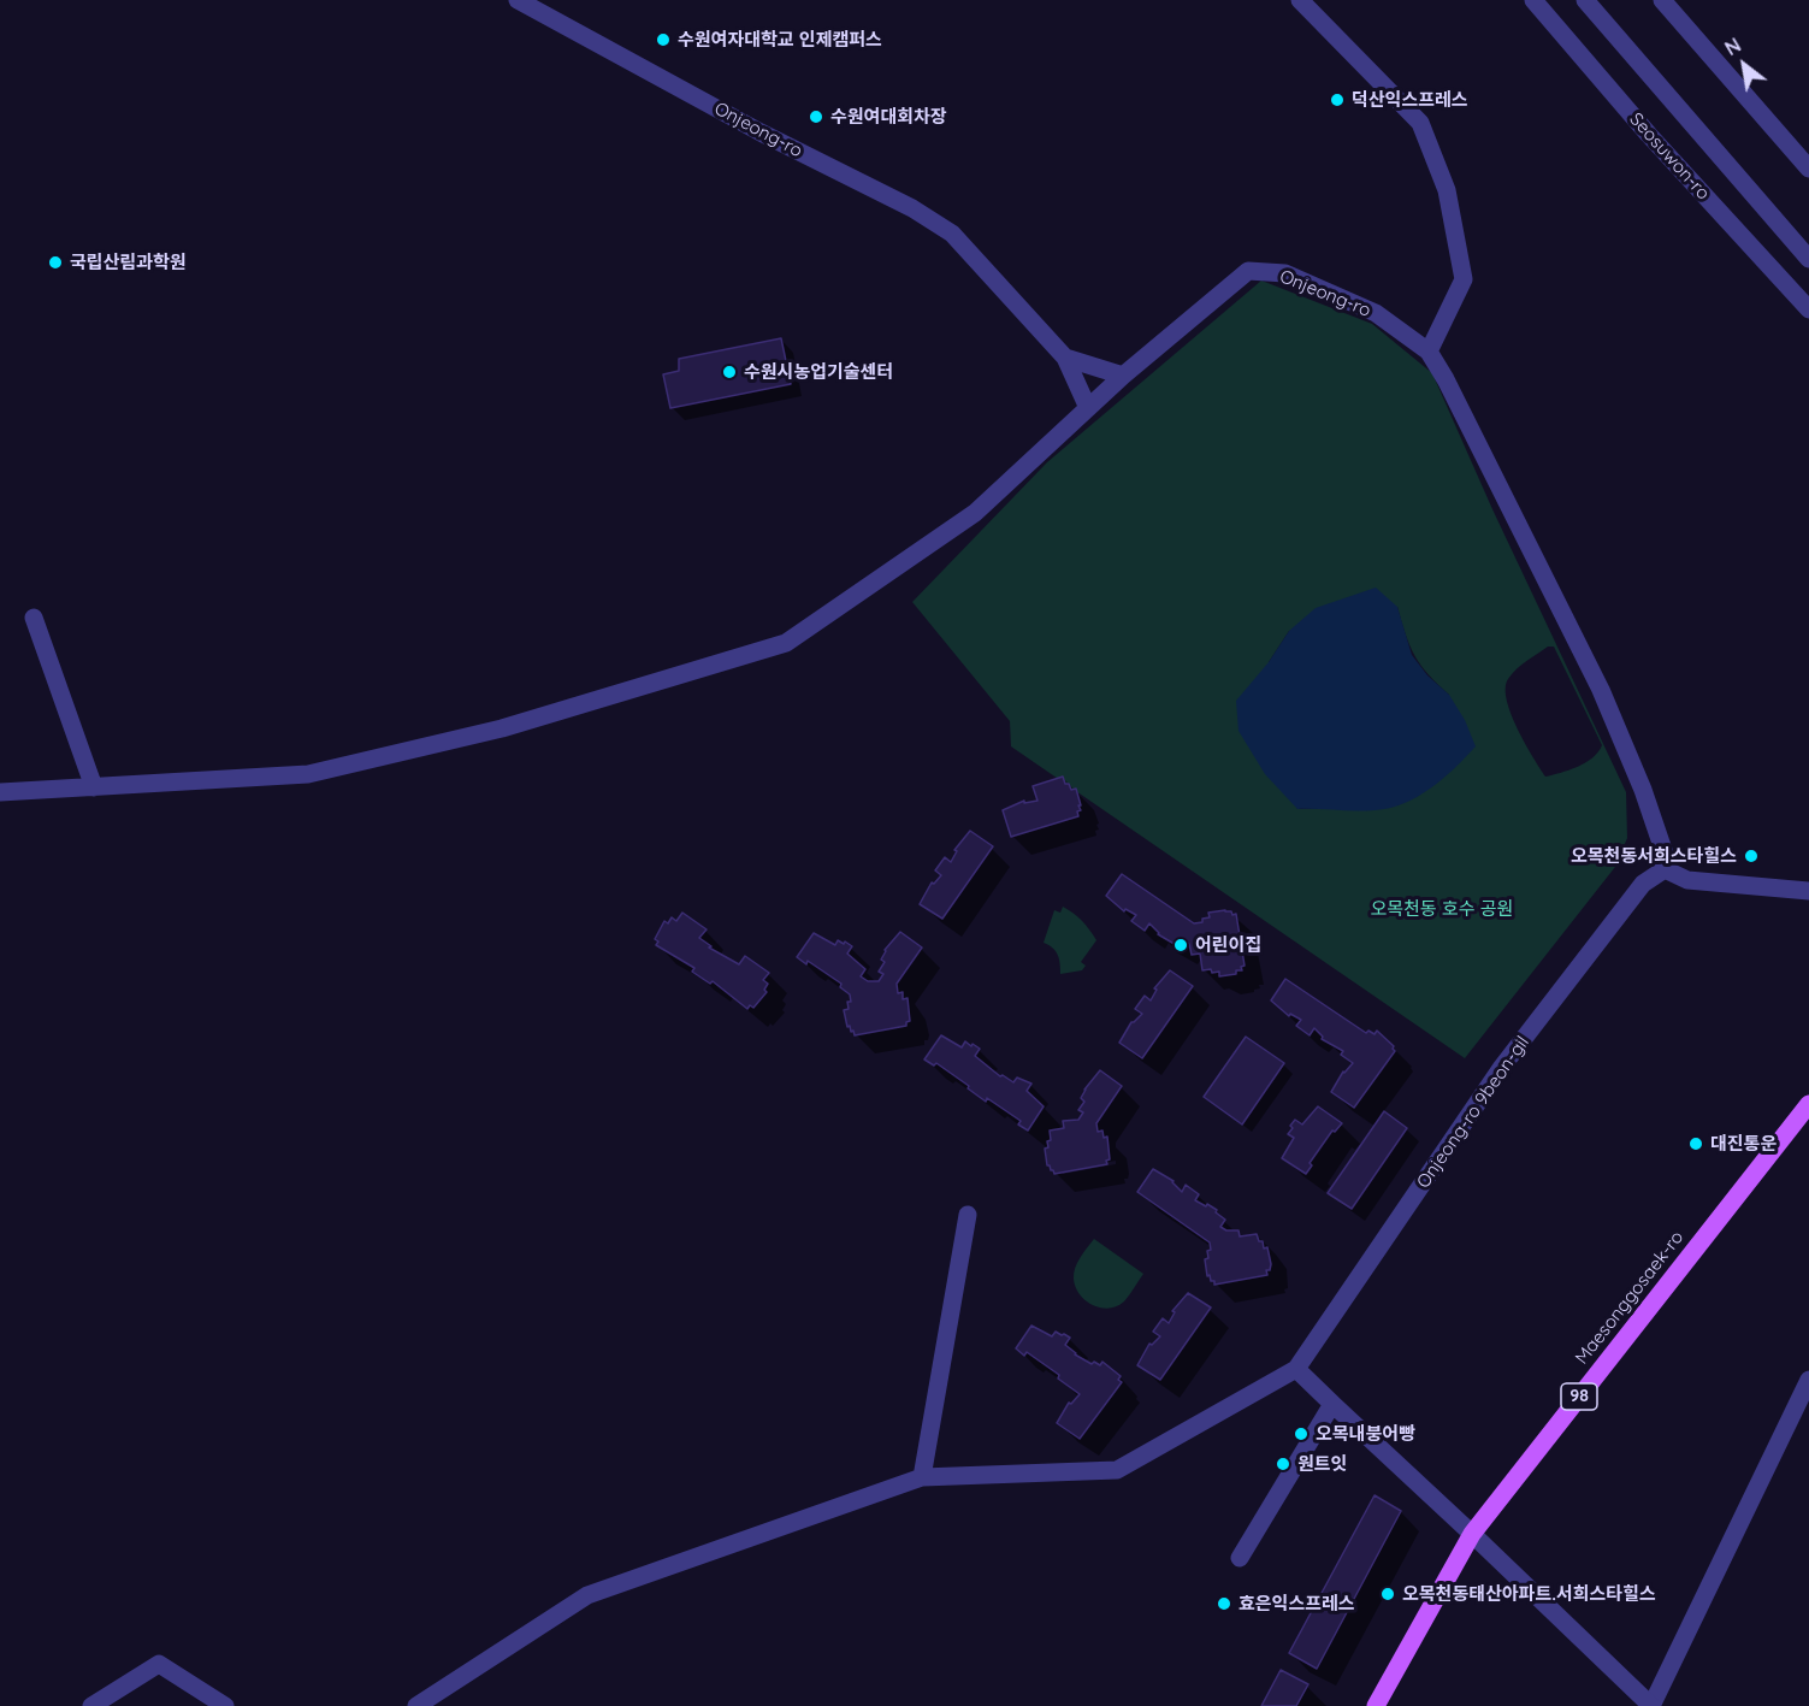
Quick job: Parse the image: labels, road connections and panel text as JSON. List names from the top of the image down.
{
  "streets": {
    "main road": ["Maesonggosaek-ro", "98"],
    "street": ["Onjeong-ro", "Seosuwon-ro", "Onjeong-ro 9beon-gil"]
  },
  "crossings": [
    ["Onjeong-ro", "Onjeong-ro 9beon-gil"]
  ],
  "parks": ["오목천동 호수 공원"],
  "places": [
    "수원여자대학교 인제캠퍼스",
    "덕산익스프레스",
    "수원여대회차장",
    "국립산림과학원",
    "수원시농업기술센터",
    "오목천동서희스타힐스",
    "어린이집",
    "대진통운",
    "오목내붕어빵",
    "원트잇",
    "오목천동태산아파트.서희스타힐스",
    "효은익스프레스"
  ],
  "north": "top left"
}
